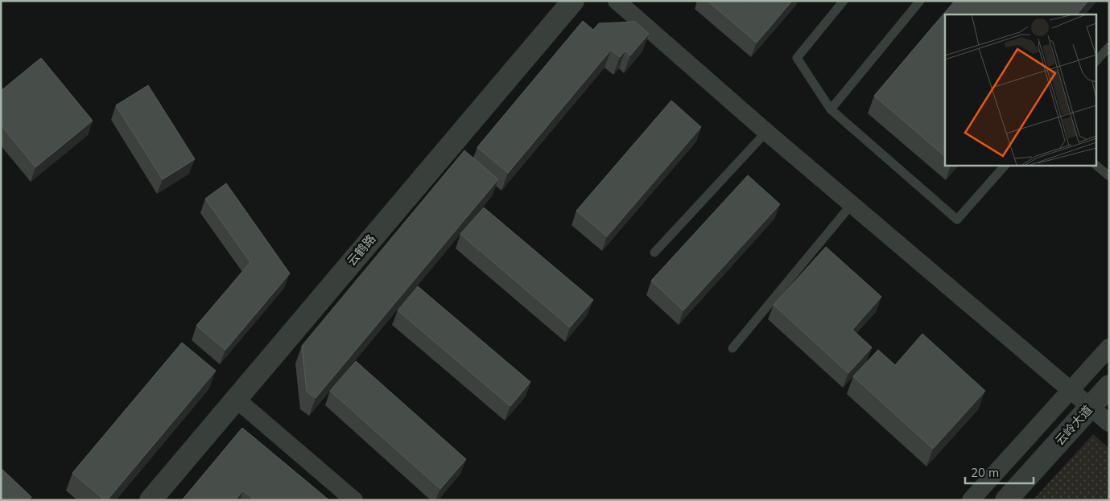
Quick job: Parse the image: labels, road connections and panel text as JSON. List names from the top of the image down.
{
  "streets": {
    "street": ["云鹤路", "云岭大道"]
  },
  "scale_bar": "20 m"
}
